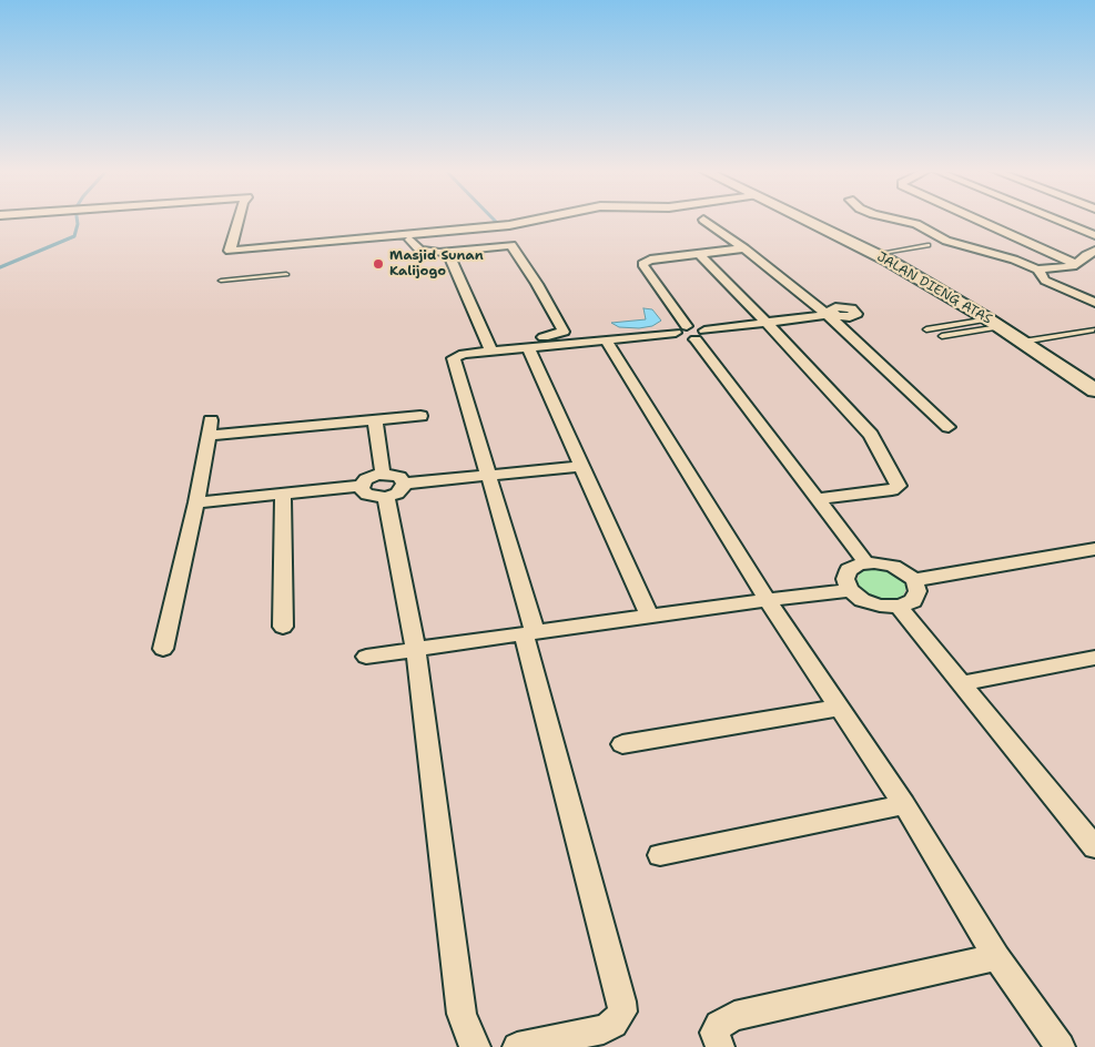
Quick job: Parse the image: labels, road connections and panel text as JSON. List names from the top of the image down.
{
  "streets": {
    "street": ["JALAN DIENG ATAS"]
  },
  "places": ["Masjid Sunan Kalijogo"]
}
